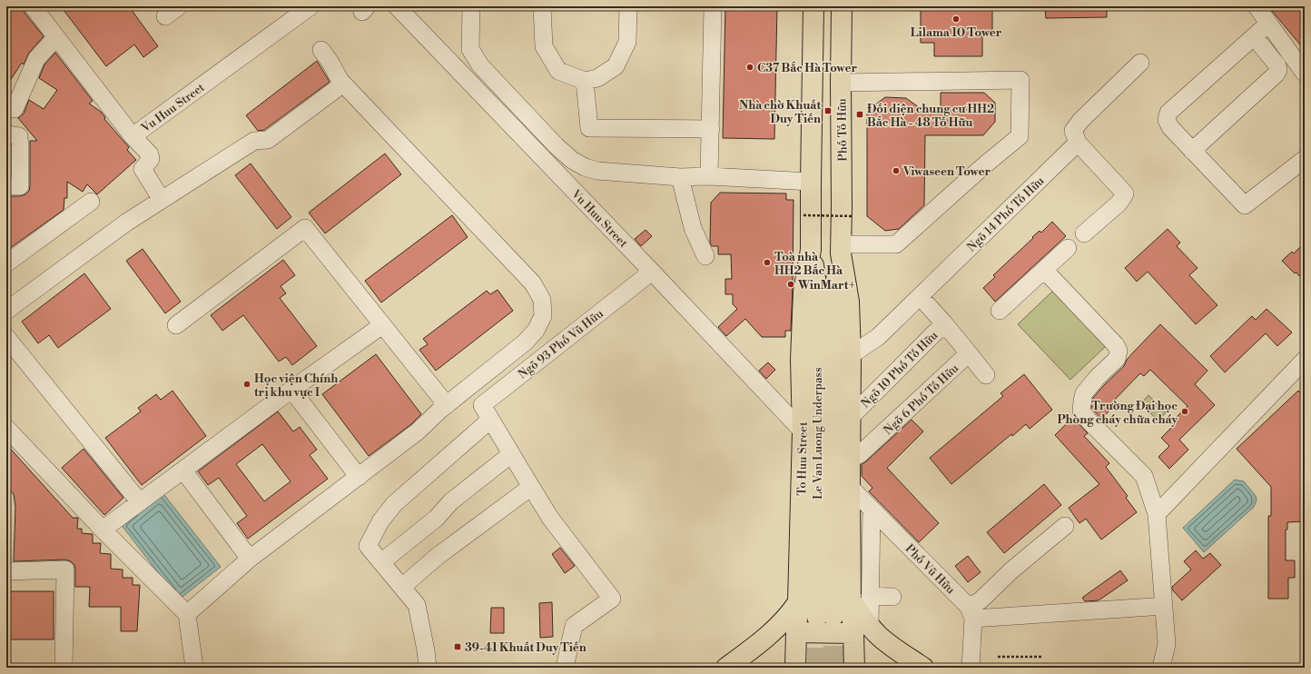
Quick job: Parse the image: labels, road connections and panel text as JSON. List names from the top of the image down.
{
  "streets": {
    "main road": ["Phố Tố Hữu", "Le Van Luong Underpass", "To Huu Street"],
    "street": [
      "Vu Huu Street",
      "Ngõ 14 Phố Tố Hữu",
      "Ngõ 93 Phố Vũ Hữu",
      "Ngõ 10 Phố Tố Hữu",
      "Ngõ 6 Phố Tố Hữu",
      "Phố Vũ Hữu"
    ]
  },
  "crossings": [
    ["Vu Huu Street", "Ngõ 93 Phố Vũ Hữu"],
    ["Vu Huu Street", "To Huu Street"],
    ["Phố Tố Hữu", "Le Van Luong Underpass"],
    ["Le Van Luong Underpass", "To Huu Street"]
  ],
  "places": {
    "other": [
      "Lilama 10 Tower",
      "C37 Bắc Hà Tower",
      "Viwaseen Tower",
      "Toà nhà HH2 Bắc Hà",
      "WinMart+",
      "Học viện Chính trị khu vực I",
      "Trường Đại học Phòng cháy chữa cháy"
    ],
    "transit": ["Nhà chờ Khuất Duy Tiến", "Đối diện chung cư HH2 Bắc Hà - 48 Tố Hữu", "39-41 Khuất Duy Tiến"]
  }
}
